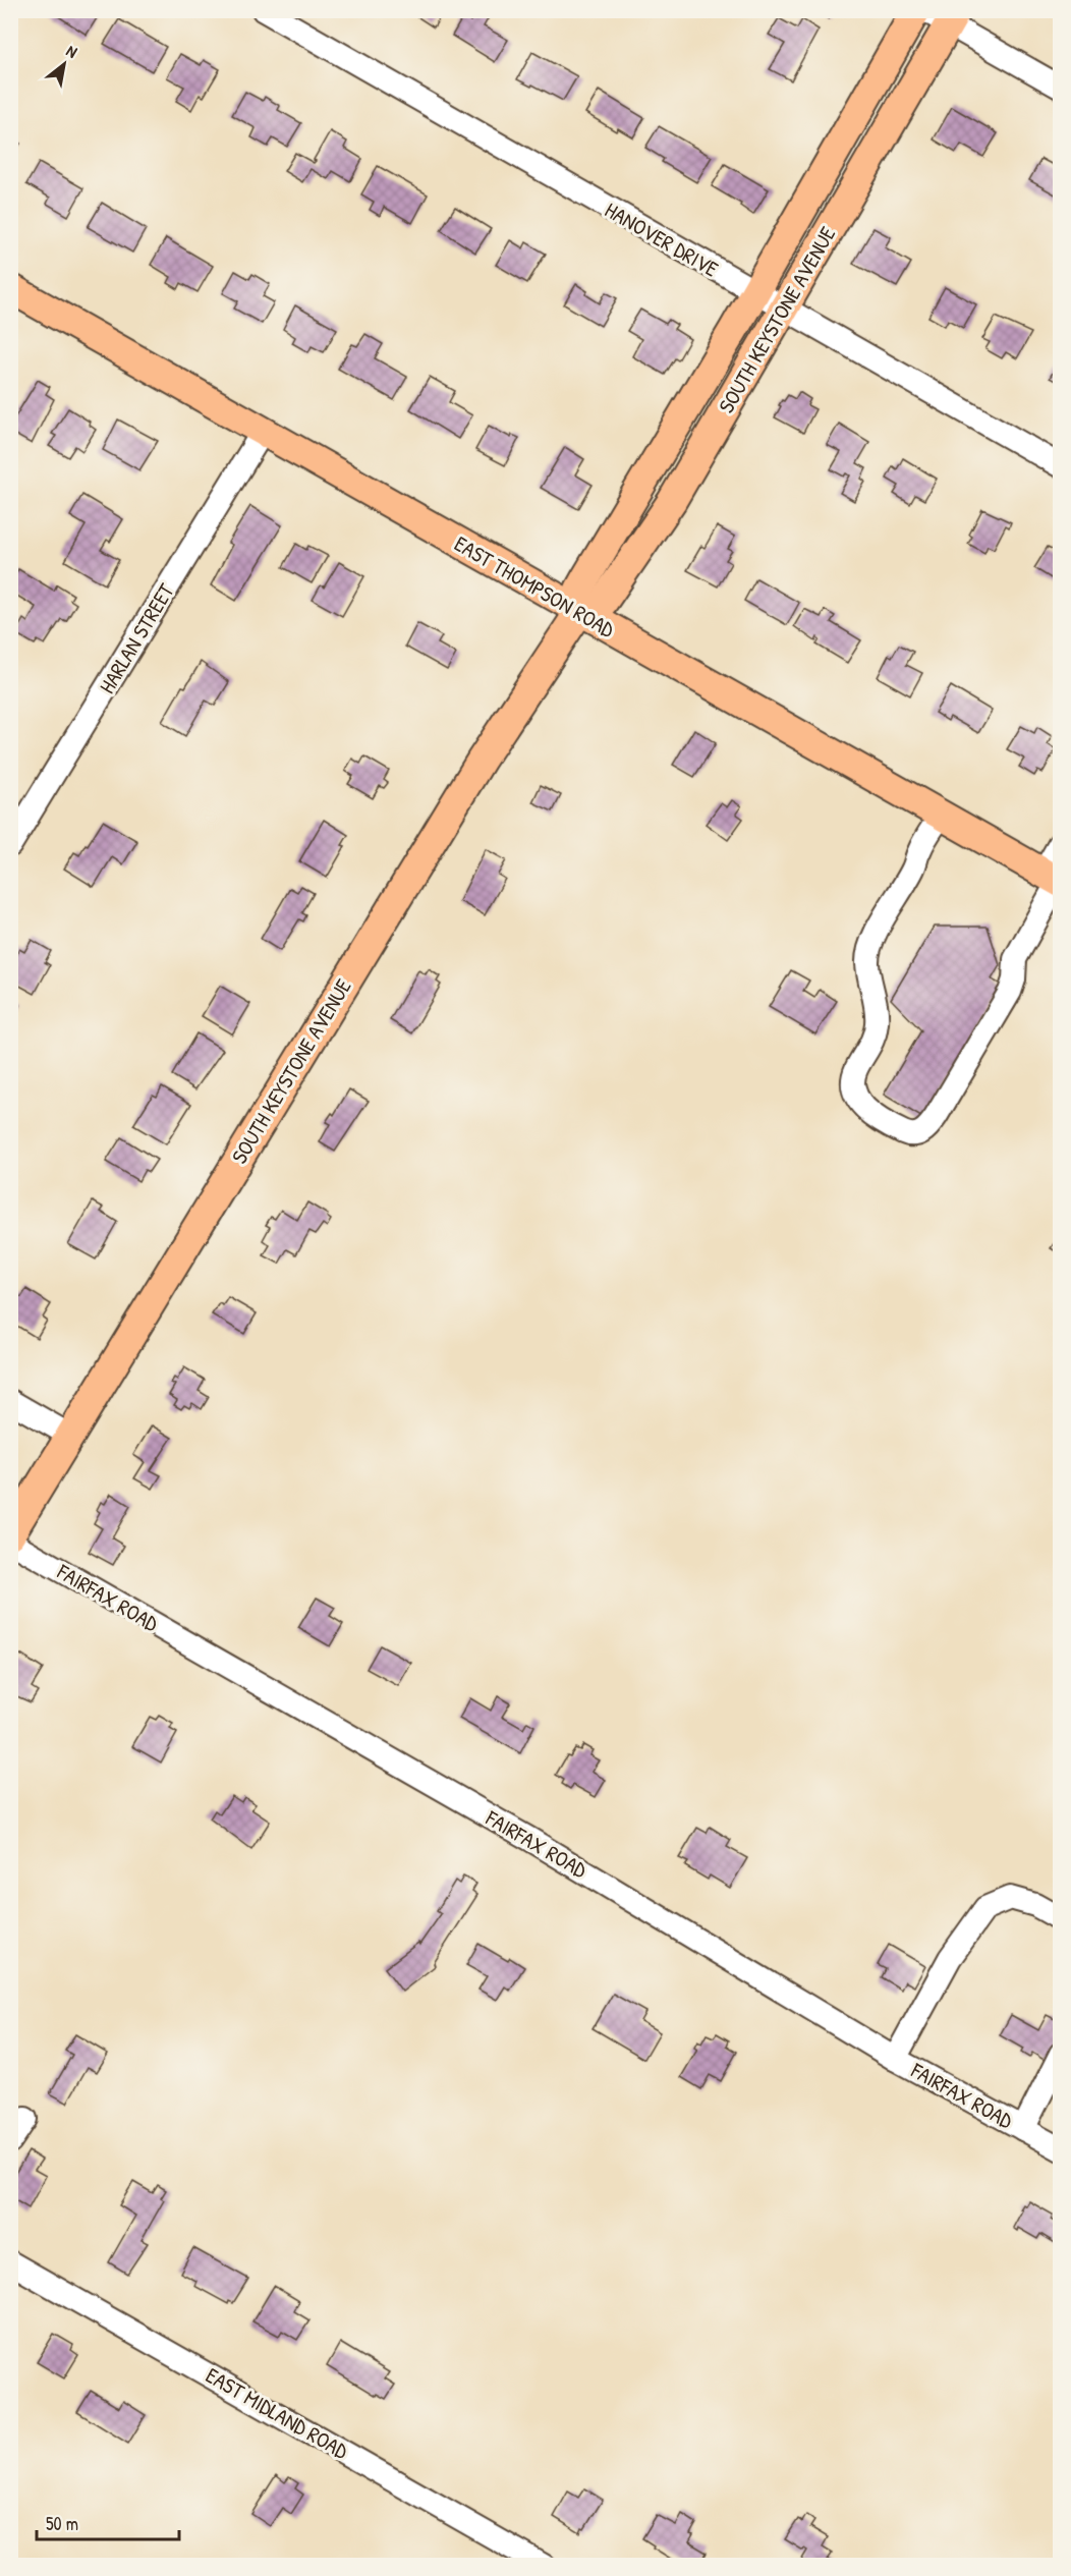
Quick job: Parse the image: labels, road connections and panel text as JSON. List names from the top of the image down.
{
  "streets": {
    "main road": ["SOUTH KEYSTONE AVENUE", "EAST THOMPSON ROAD"],
    "street": [
      "HANOVER DRIVE",
      "HARLAN STREET",
      "FAIRFAX ROAD",
      "EAST MIDLAND ROAD"
    ]
  },
  "crossings": [
    ["HANOVER DRIVE", "SOUTH KEYSTONE AVENUE"],
    ["SOUTH KEYSTONE AVENUE", "EAST THOMPSON ROAD"],
    ["EAST THOMPSON ROAD", "HARLAN STREET"]
  ],
  "scale_bar": "50 m",
  "north": "top right"
}
